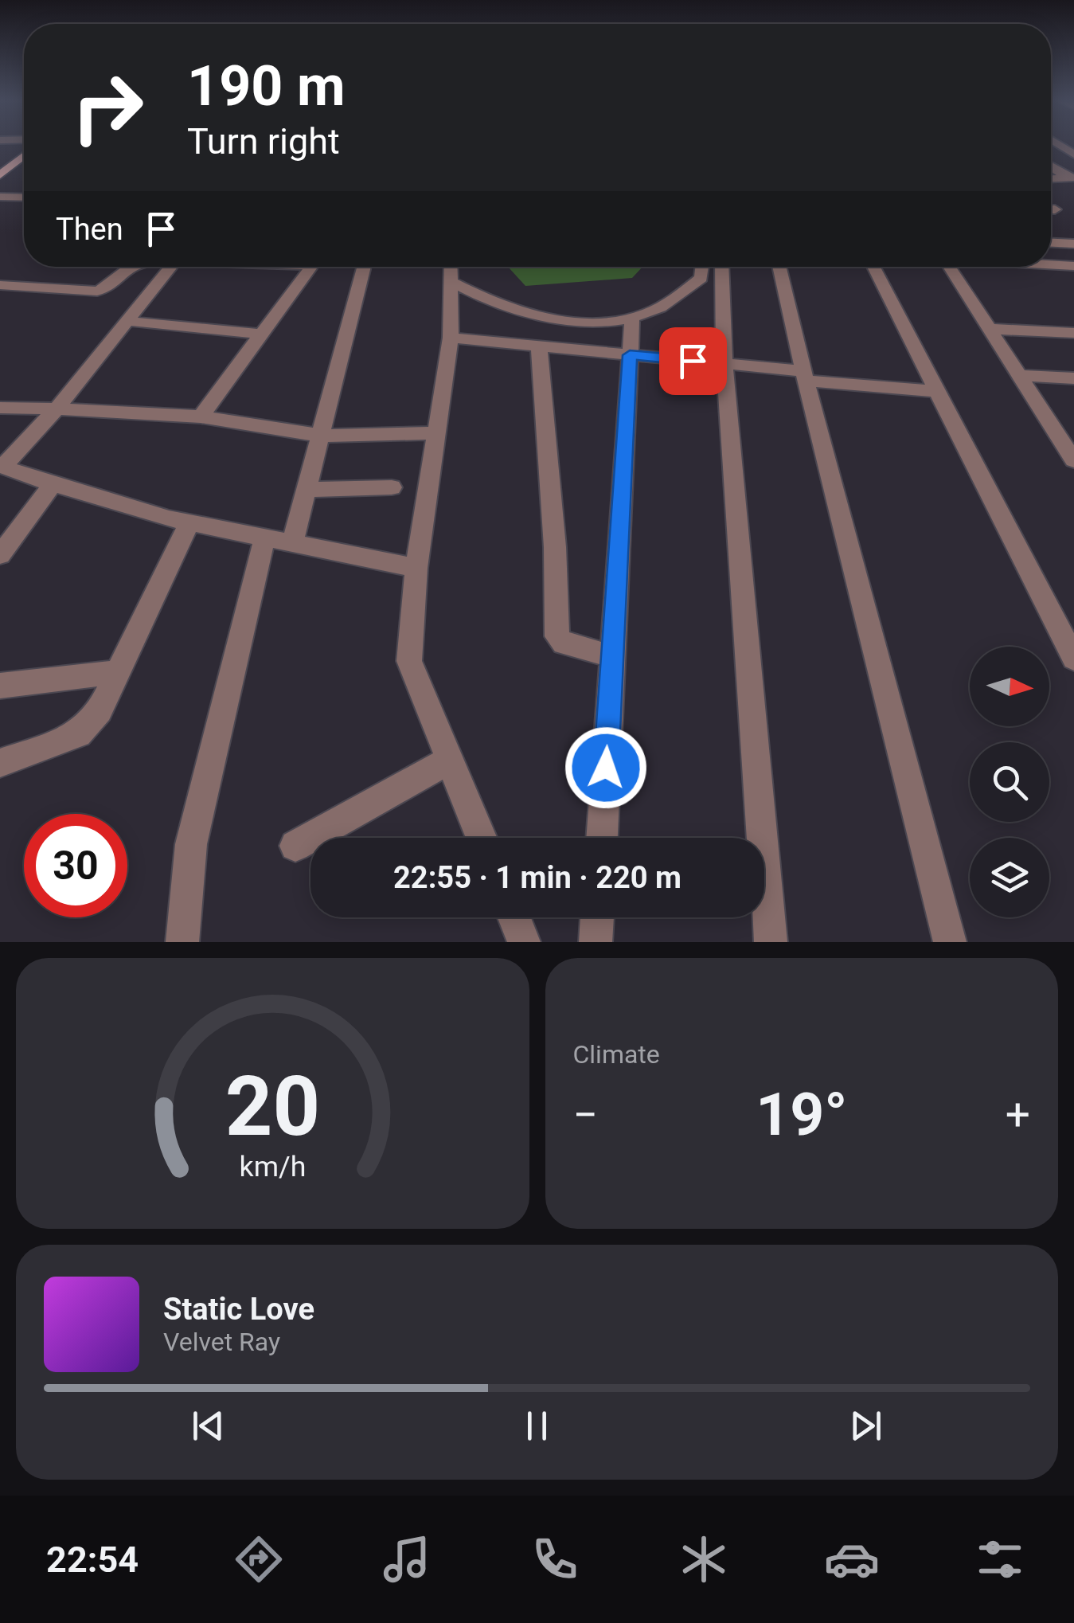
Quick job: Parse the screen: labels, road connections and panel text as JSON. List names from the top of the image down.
{
  "north": "right",
  "page": {
    "turn": ["190 m", "Turn right"],
    "then": "Then",
    "limit": "30",
    "trip": "22:55 · 1 min · 220 m",
    "tile": "Climate",
    "heat": ["−", "19°", "+"],
    "song": ["Static Love", "Velvet Ray"],
    "tabs": "22:54",
    "gauge": ["20", "km/h"]
  }
}
